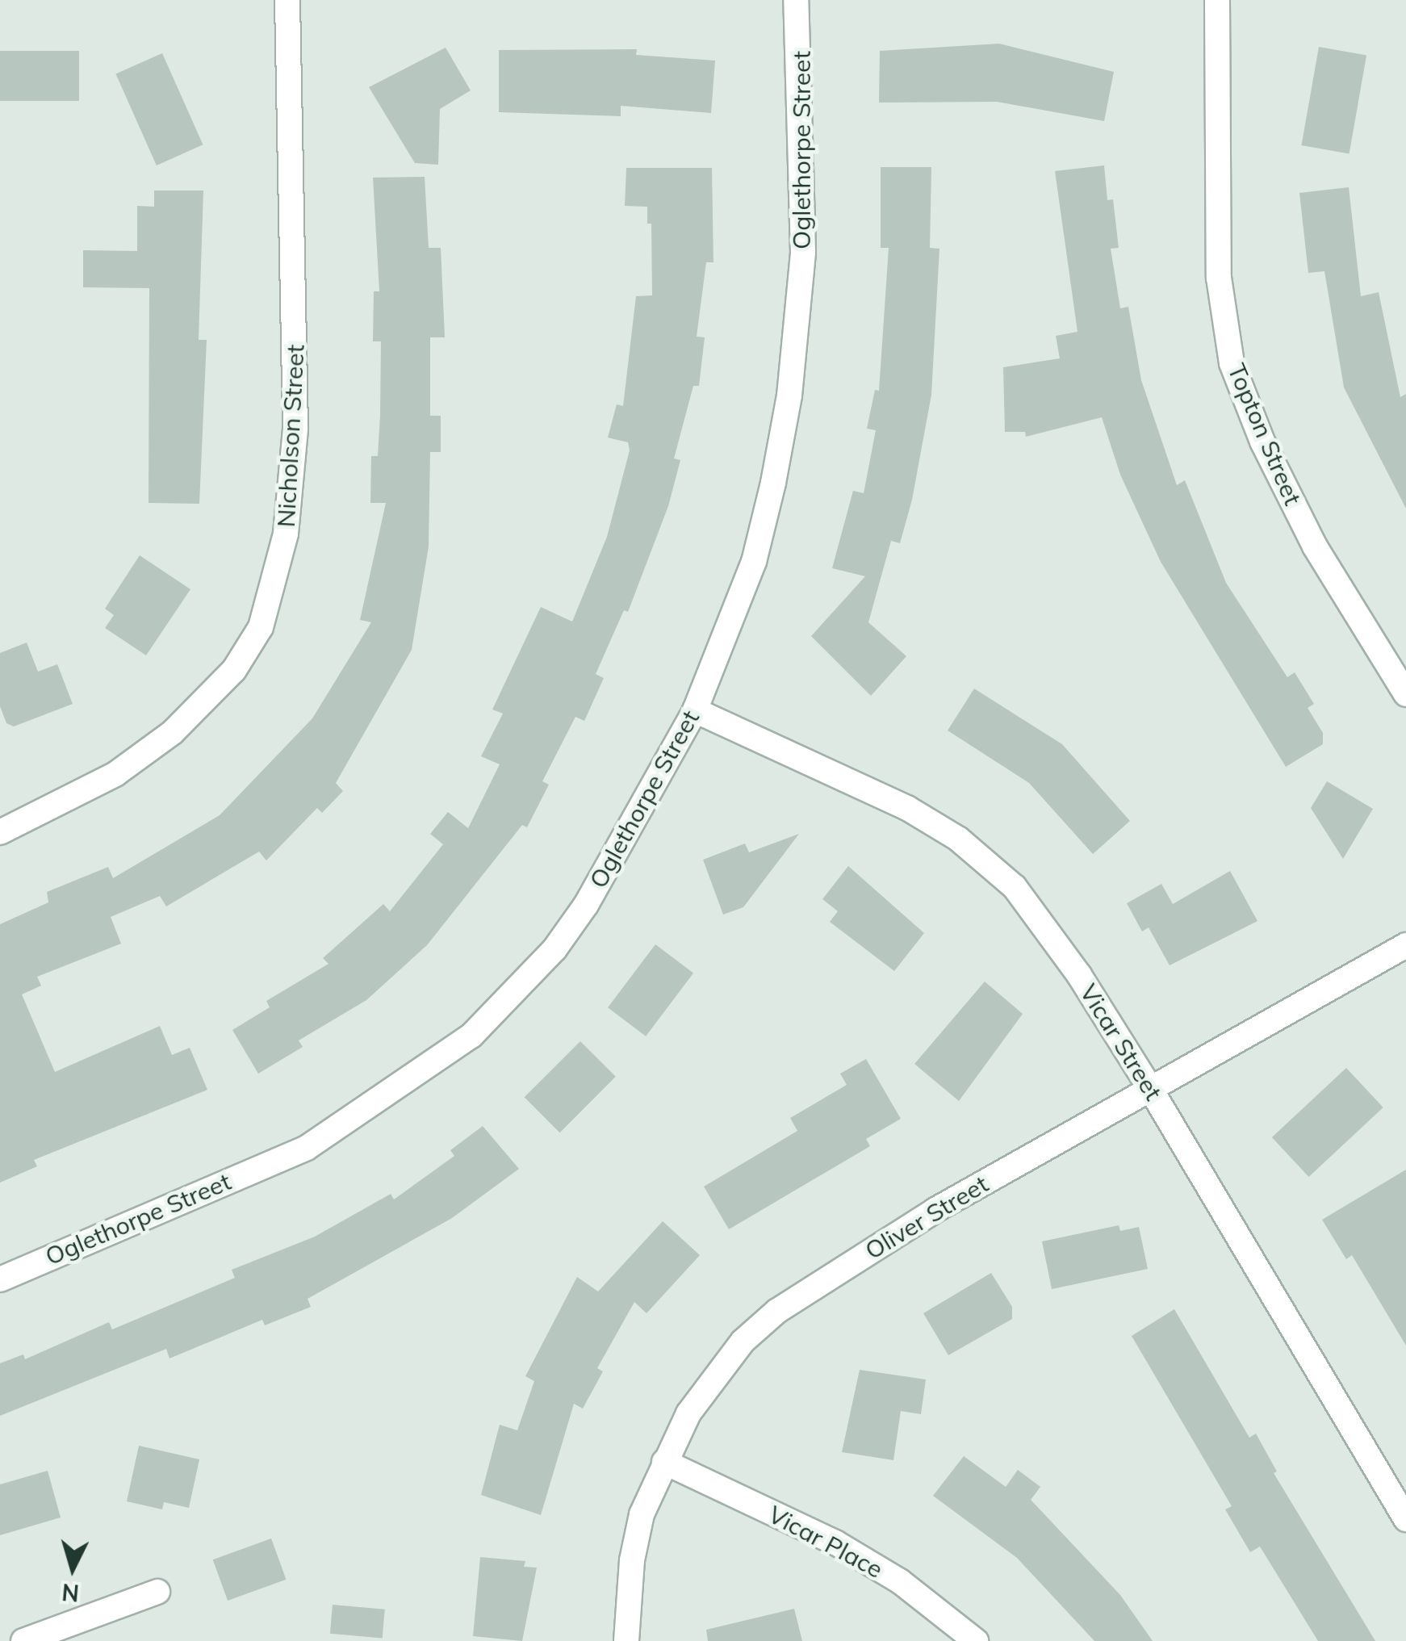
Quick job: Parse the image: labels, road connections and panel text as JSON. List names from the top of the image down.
{
  "streets": {
    "street": [
      "Oglethorpe Street",
      "Topton Street",
      "Nicholson Street",
      "Vicar Street",
      "Oliver Street",
      "Vicar Place"
    ]
  },
  "crossings": [
    ["Oglethorpe Street", "Vicar Street"],
    ["Vicar Street", "Oliver Street"],
    ["Oliver Street", "Vicar Place"]
  ],
  "north": "bottom"
}
